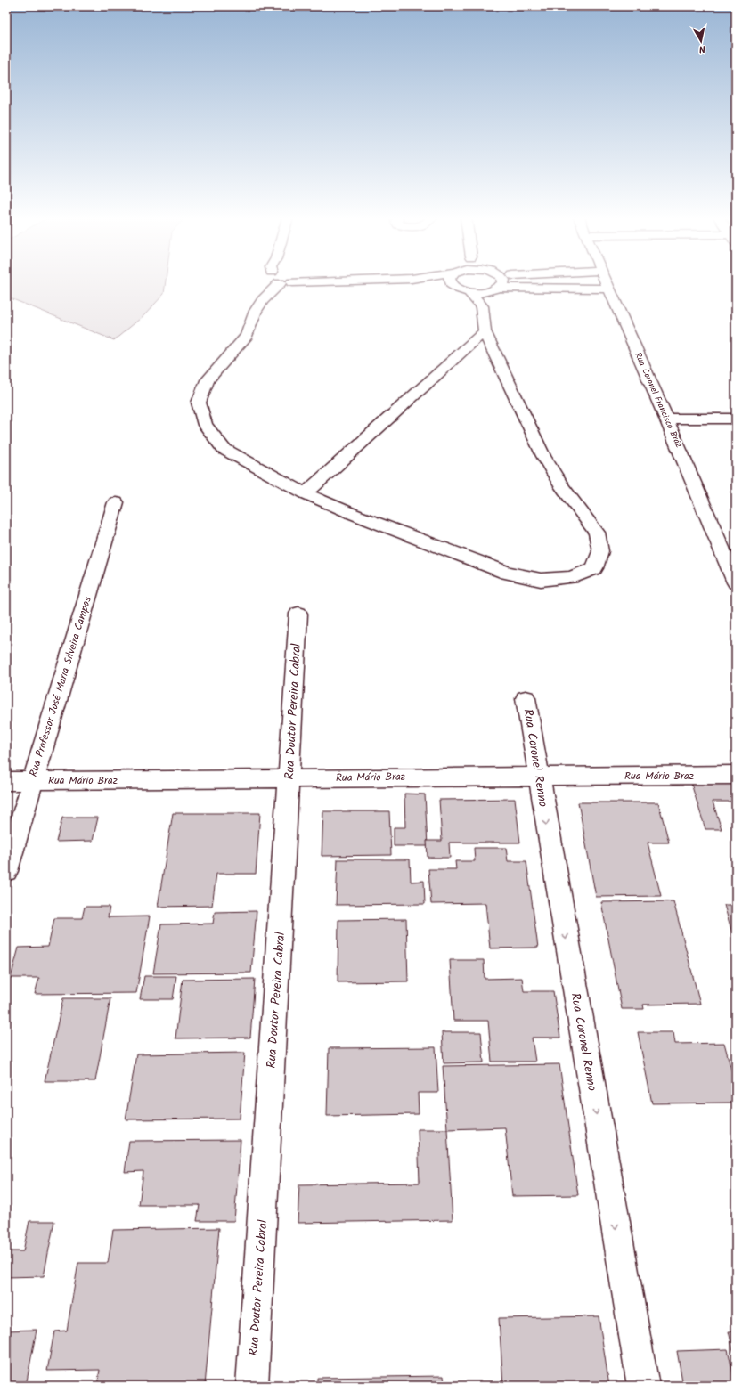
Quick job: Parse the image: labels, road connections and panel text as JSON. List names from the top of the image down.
{
  "streets": {
    "street": [
      "Rua Coronel Francisco Bráz",
      "Rua Professor José Maria Silveira Campos",
      "Rua Doutor Pereira Cabral",
      "Rua Coronel Renno",
      "Rua Mário Braz"
    ]
  },
  "crossings": [
    ["Rua Professor José Maria Silveira Campos", "Rua Mário Braz"],
    ["Rua Doutor Pereira Cabral", "Rua Mário Braz"],
    ["Rua Coronel Renno", "Rua Mário Braz"]
  ],
  "one_way": ["Rua Coronel Renno"],
  "north": "bottom"
}
